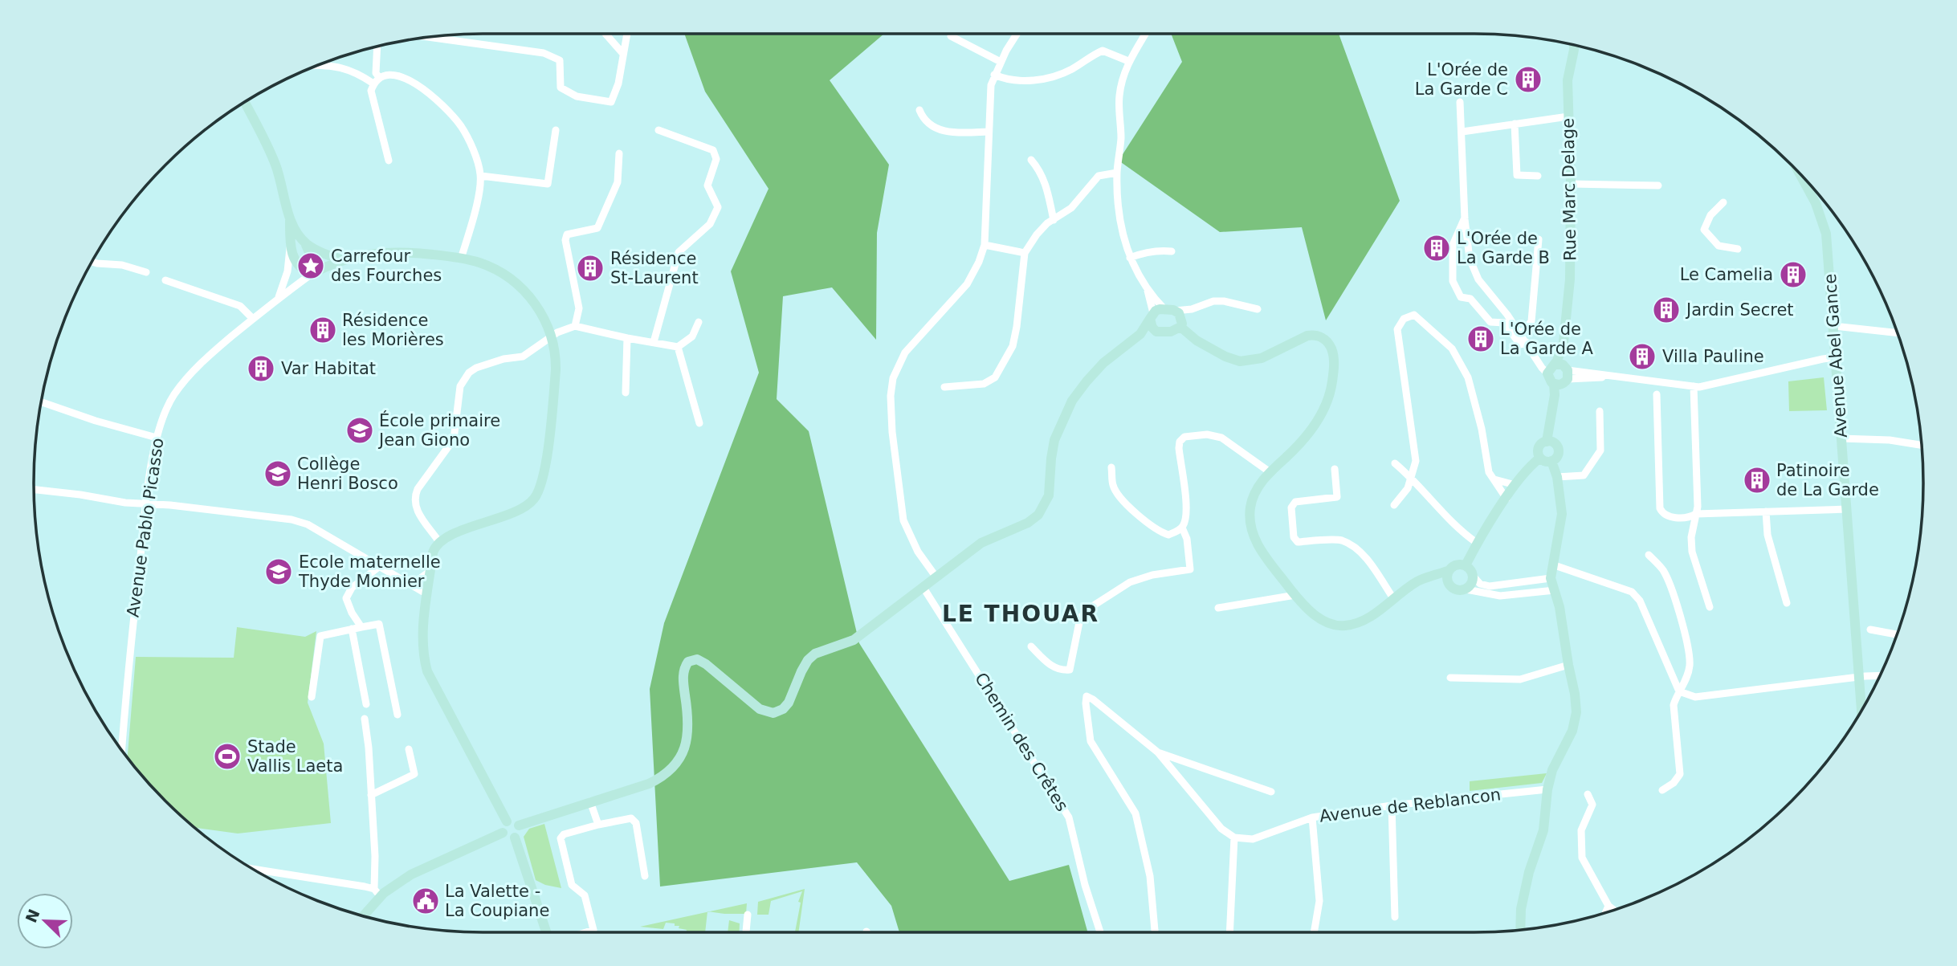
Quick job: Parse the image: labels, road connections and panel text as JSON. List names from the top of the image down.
{
  "streets": {
    "street": [
      "Rue Marc Delage",
      "Avenue Abel Gance",
      "Avenue Pablo Picasso",
      "Chemin des Crêtes",
      "Avenue de Reblancon"
    ]
  },
  "districts": ["LE THOUAR"],
  "places": {
    "building": [
      "L'Orée de La Garde C",
      "L'Orée de La Garde B",
      "Résidence St-Laurent",
      "Le Camelia",
      "Jardin Secret",
      "Résidence les Morières",
      "L'Orée de La Garde A",
      "Villa Pauline",
      "Var Habitat",
      "Patinoire de La Garde"
    ],
    "place": ["Carrefour des Fourches"],
    "school or university": ["École primaire Jean Giono", "Collège Henri Bosco", "Ecole maternelle Thyde Monnier"],
    "sports": ["Stade Vallis Laeta"],
    "public building": ["La Valette - La Coupiane"]
  },
  "north": "top left"
}
